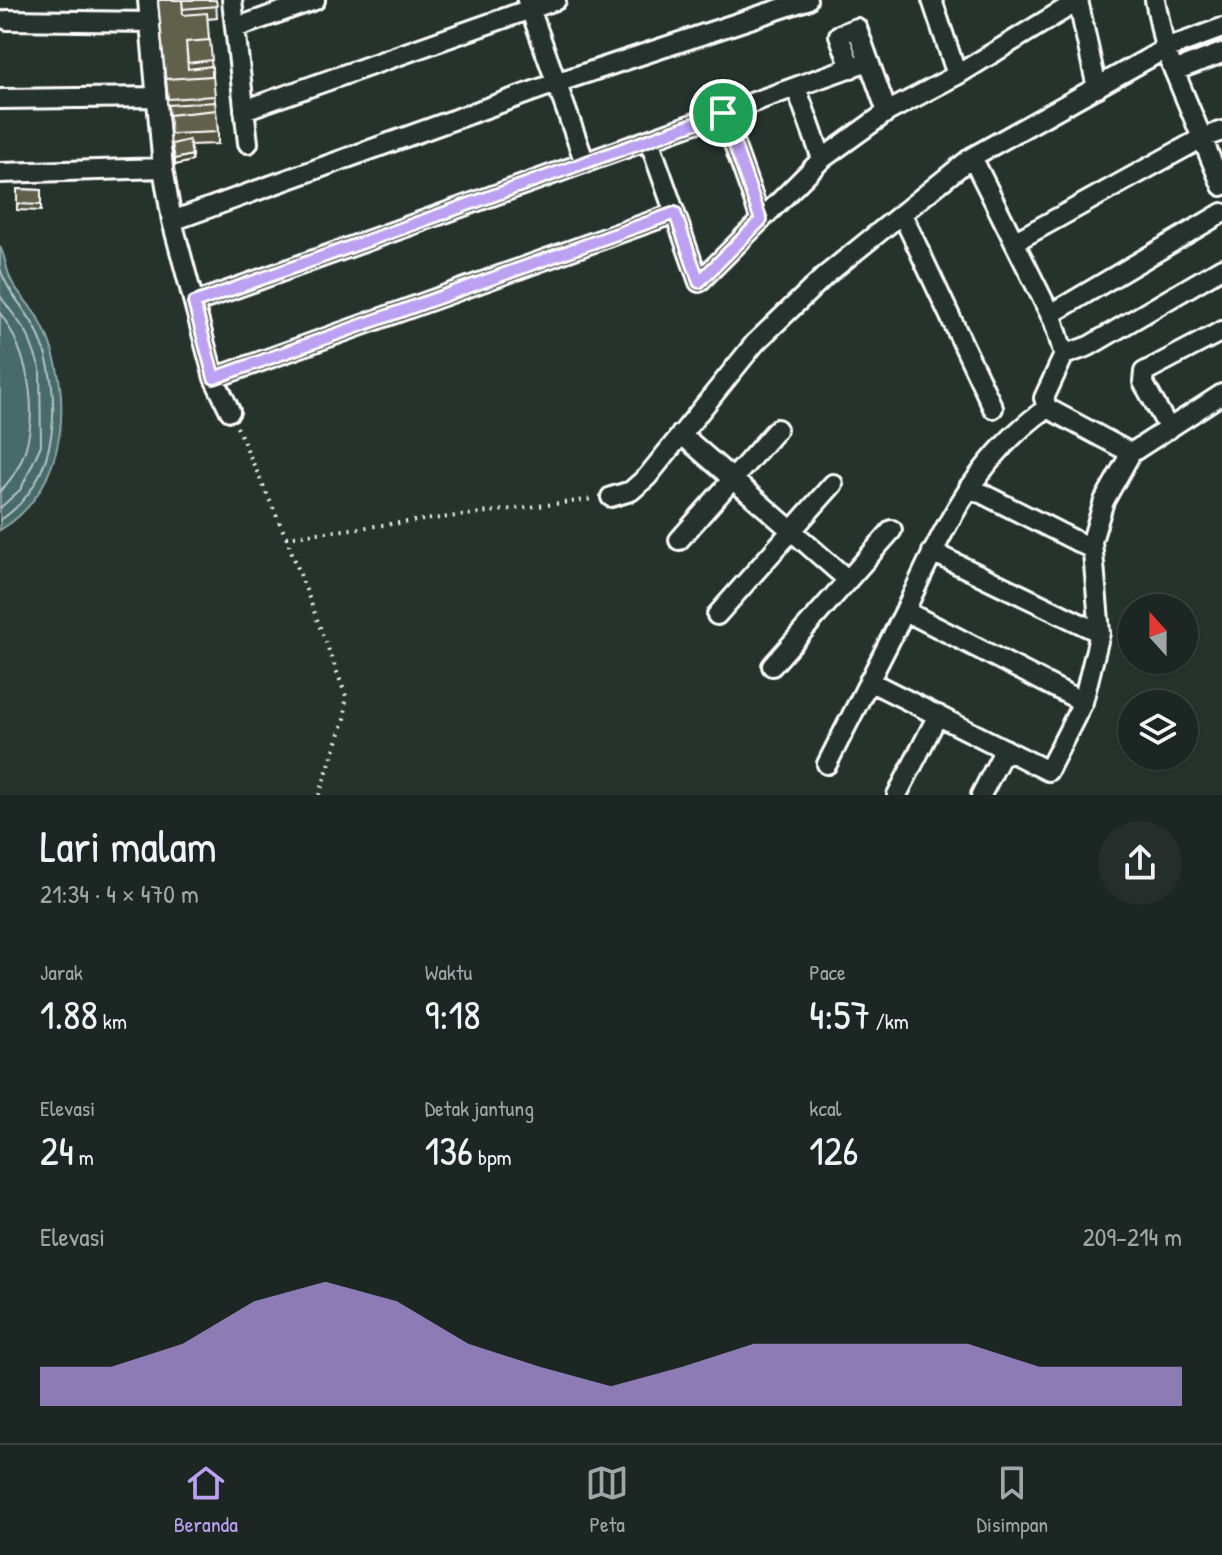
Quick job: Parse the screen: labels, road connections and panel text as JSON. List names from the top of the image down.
{
  "north": "top",
  "page": {
    "heading": ["Lari malam", "21:34 · 4 × 470 m"],
    "stats": [
      ["Jarak", "1.88 km"],
      ["Waktu", "9:18"],
      ["Pace", "4:57 /km"],
      ["Elevasi", "24 m"],
      ["Detak jantung", "136 bpm"],
      ["kcal", "126"]
    ],
    "chart": ["Elevasi", "209–214 m"],
    "tabs": ["Beranda", "Peta", "Disimpan"]
  }
}
